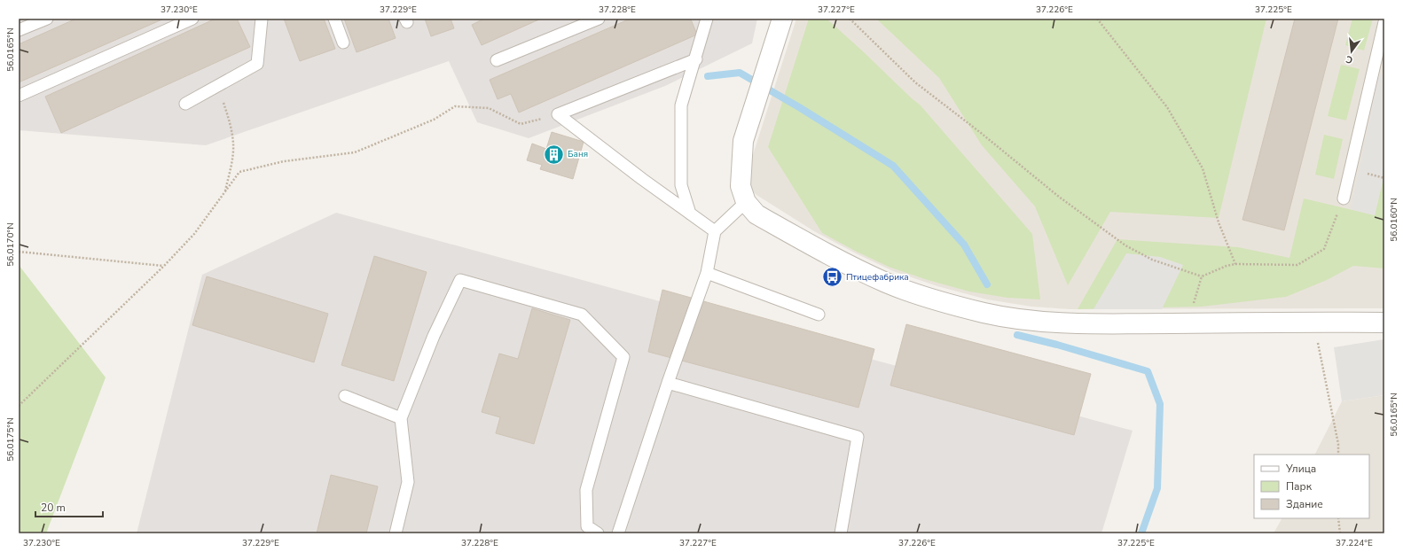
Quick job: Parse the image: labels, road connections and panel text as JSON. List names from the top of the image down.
{
  "places": {
    "building": ["Баня"],
    "bus stop": ["Птицефабрика"]
  },
  "legend": ["Улица", "Парк", "Здание"],
  "scale_bar": "20 m",
  "north": "bottom",
  "coordinates": [
    "37.230°E",
    "37.229°E",
    "37.228°E",
    "37.227°E",
    "37.226°E",
    "37.225°E",
    "56.0165°N",
    "56.0160°N",
    "56.0170°N",
    "56.0175°N",
    "37.224°E"
  ]
}
